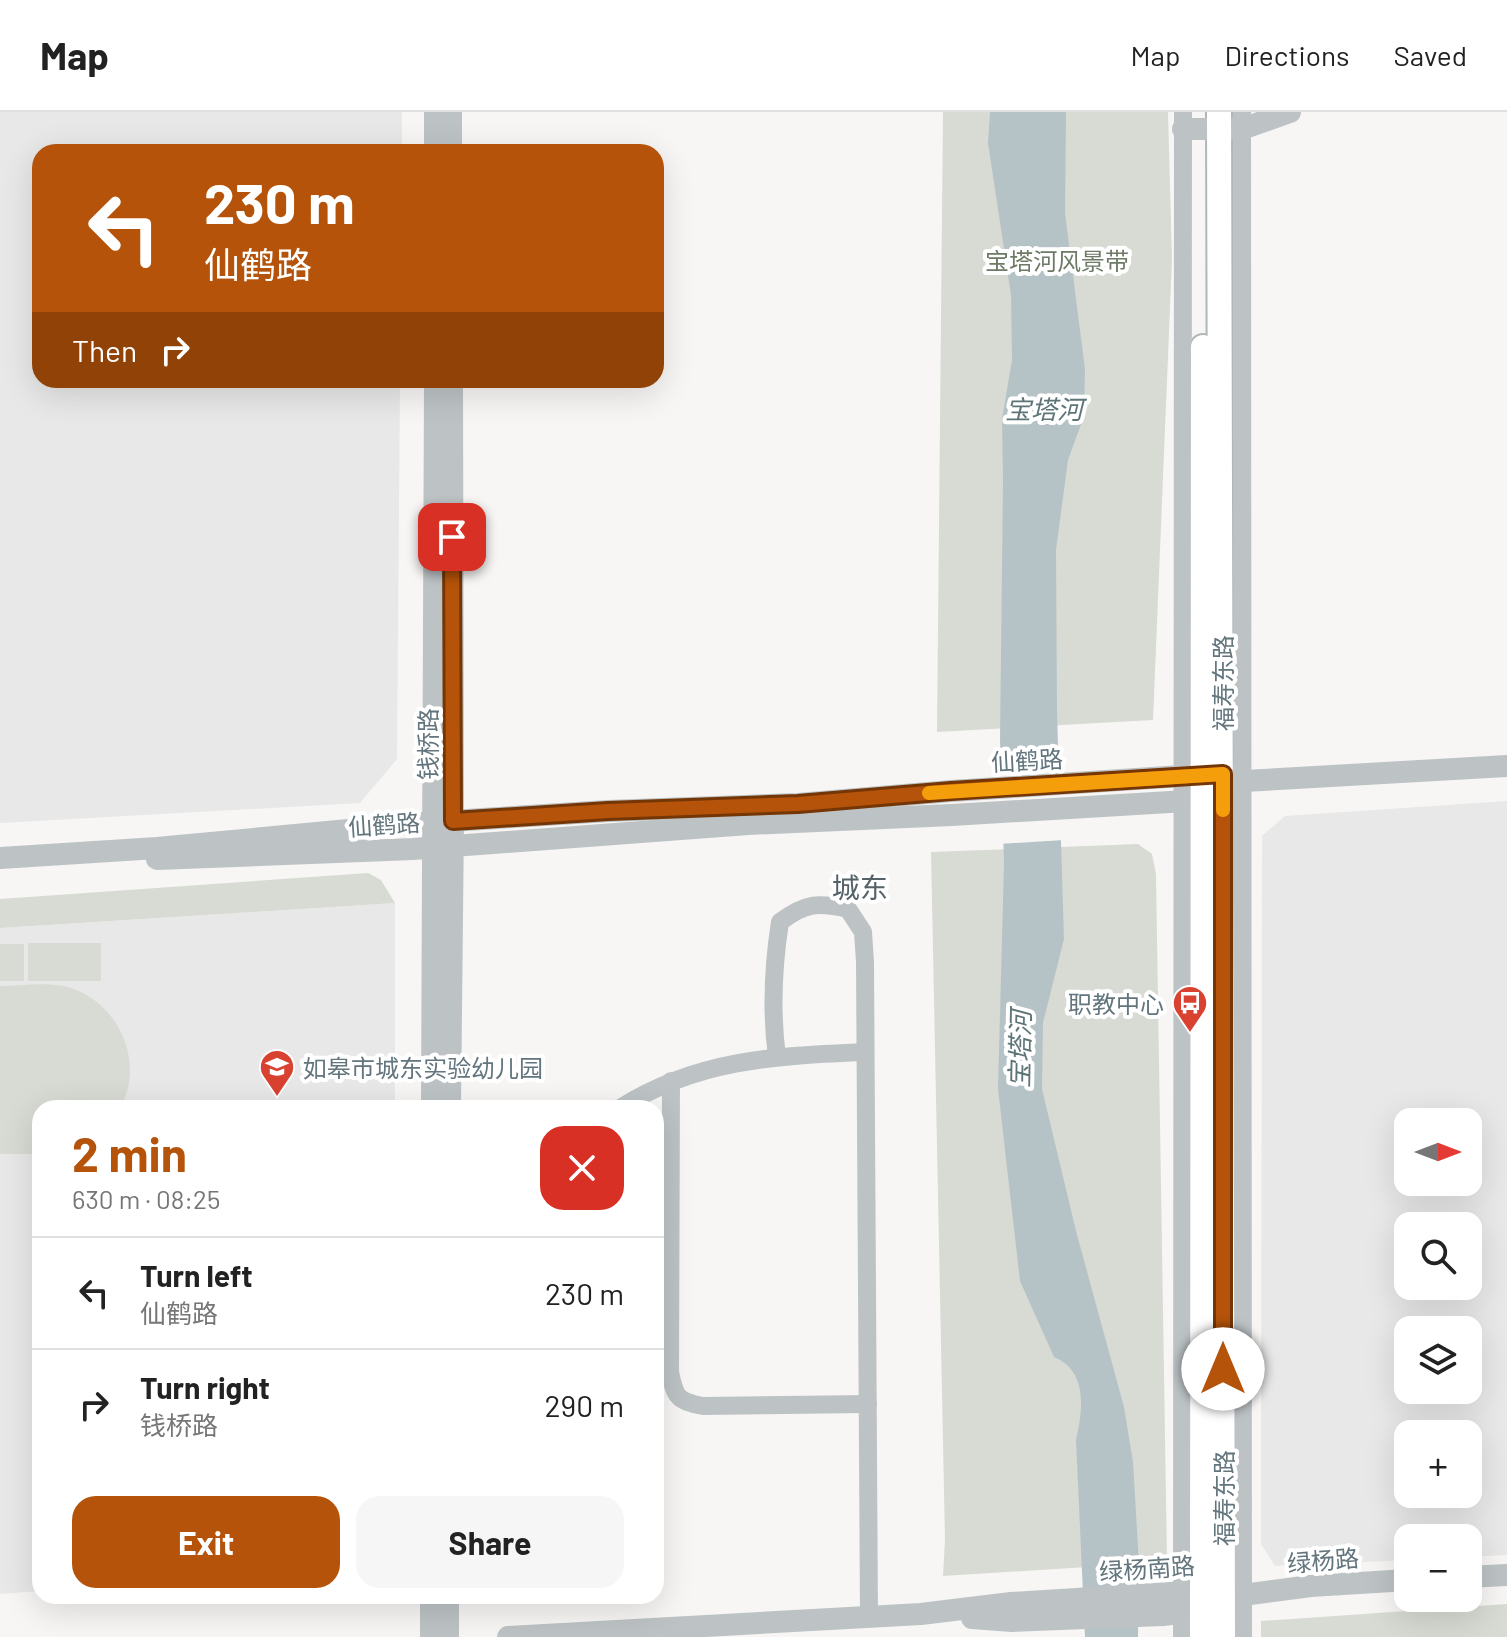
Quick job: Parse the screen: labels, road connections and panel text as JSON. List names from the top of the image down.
{
  "streets": {
    "main road": ["福寿东路"],
    "street": [
      "钱桥路",
      "仙鹤路",
      "绿杨路",
      "绿杨南路"
    ]
  },
  "crossings": [
    ["福寿东路", "仙鹤路"],
    ["福寿东路", "绿杨路"],
    ["福寿东路", "绿杨南路"],
    ["钱桥路", "仙鹤路"],
    ["绿杨路", "绿杨南路"]
  ],
  "districts": ["城东"],
  "water": ["宝塔河"],
  "parks": ["宝塔河风景带"],
  "places": {
    "bus stop": ["职教中心"],
    "school or university": ["如皋市城东实验幼儿园"]
  },
  "north": "right",
  "page": {
    "header": "Map",
    "nav": ["Map", "Directions", "Saved"],
    "turn": ["230 m", "仙鹤路"],
    "then": "Then",
    "heading": ["2 min", "630 m · 08:25"],
    "map_buttons": ["+", "−"],
    "list": [
      {
        "name": "Turn left",
        "note": "仙鹤路",
        "value": "230 m"
      },
      {
        "name": "Turn right",
        "note": "钱桥路",
        "value": "290 m"
      }
    ],
    "buttons": ["Exit", "Share"]
  }
}
